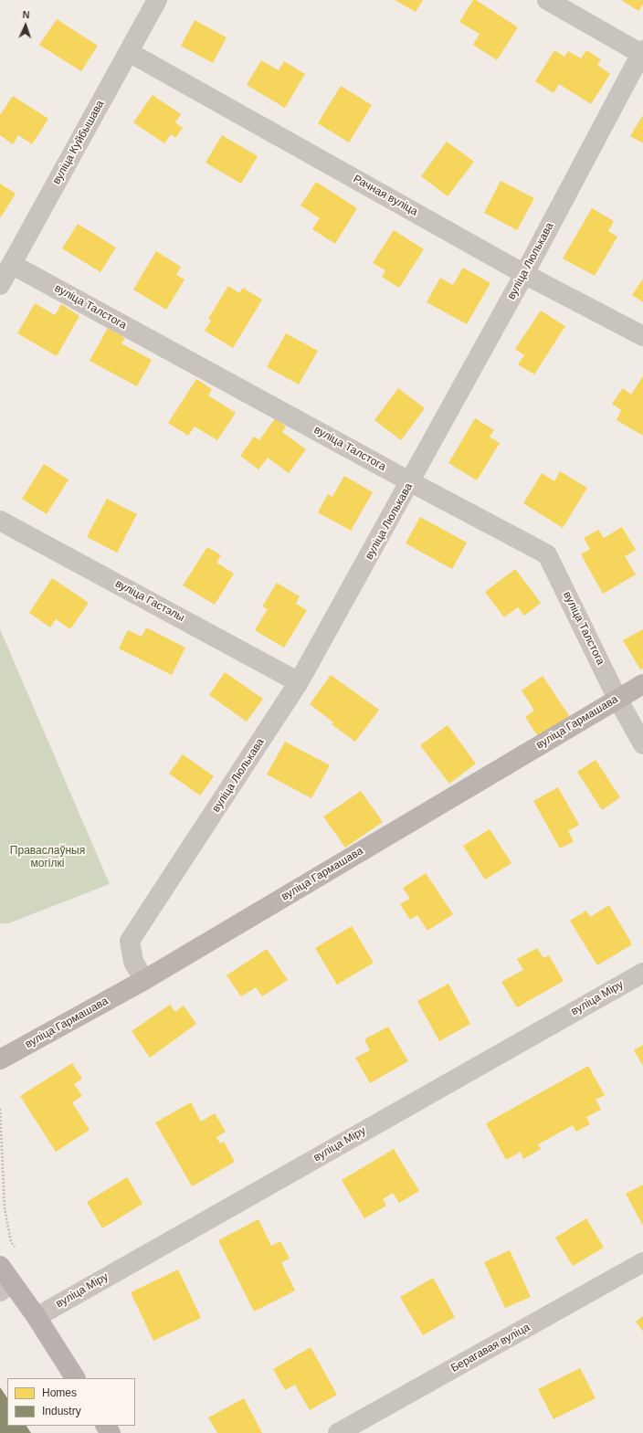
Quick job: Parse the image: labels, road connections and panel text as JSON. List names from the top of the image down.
{
  "streets": {
    "main road": ["вуліца Гармашава"],
    "street": [
      "вуліца Куйбышава",
      "Рачная вуліца",
      "вуліца Люлькава",
      "вуліца Талстога",
      "вуліца Гастэлы",
      "вуліца Міру",
      "Берагавая вуліца"
    ]
  },
  "crossings": [
    ["вуліца Куйбышава", "Рачная вуліца"],
    ["вуліца Куйбышава", "вуліца Талстога"],
    ["Рачная вуліца", "вуліца Люлькава"],
    ["вуліца Люлькава", "вуліца Талстога"],
    ["вуліца Люлькава", "вуліца Гастэлы"],
    ["вуліца Люлькава", "вуліца Гармашава"],
    ["вуліца Талстога", "вуліца Гармашава"]
  ],
  "parks": ["Праваслаўныя могілкі"],
  "legend": ["Homes", "Industry"],
  "north": "top"
}
